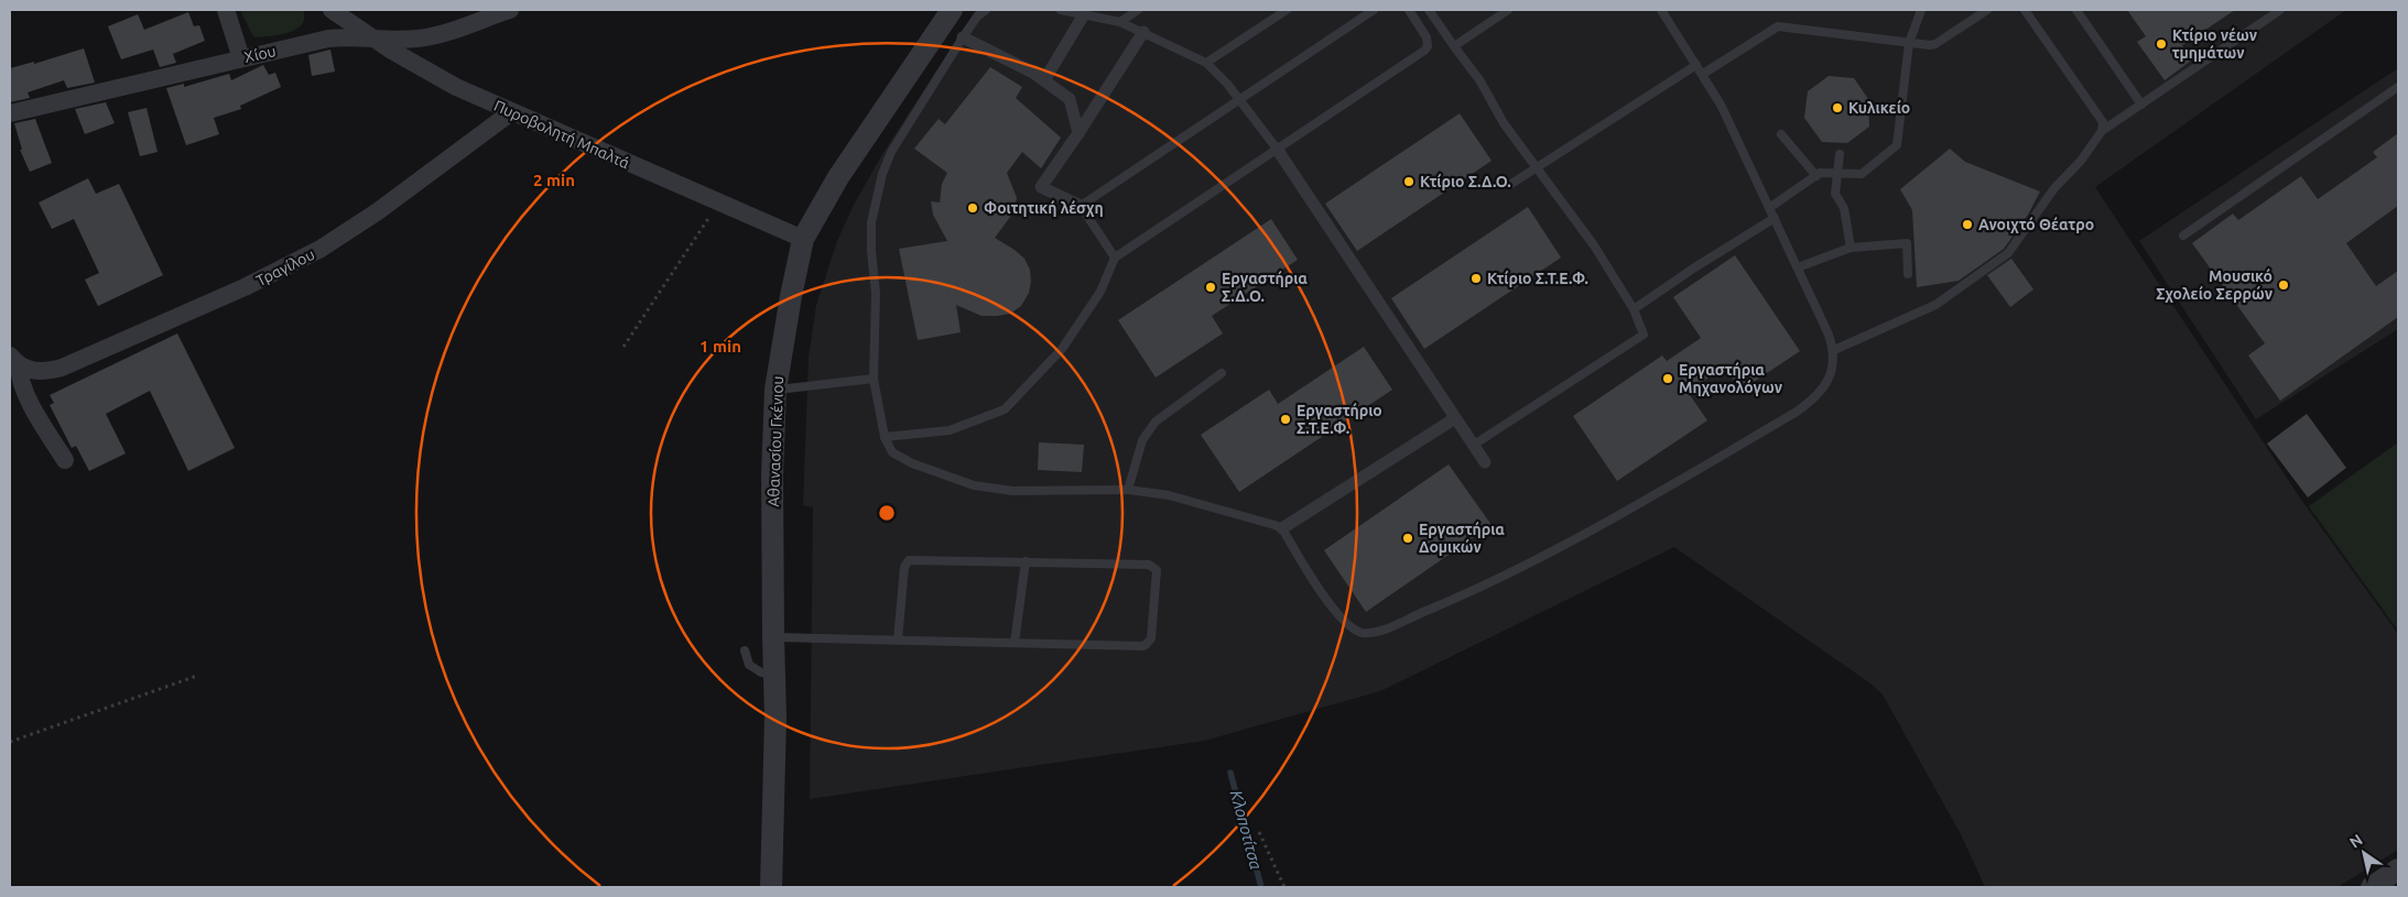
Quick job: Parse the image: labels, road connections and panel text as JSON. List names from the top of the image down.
{
  "streets": {
    "street": [
      "Χίου",
      "Πυροβολητή Μπαλτά",
      "Τραγίλου",
      "Αθανασίου Γκένιου"
    ]
  },
  "crossings": [
    ["Χίου", "Πυροβολητή Μπαλτά"],
    ["Πυροβολητή Μπαλτά", "Τραγίλου"],
    ["Πυροβολητή Μπαλτά", "Αθανασίου Γκένιου"]
  ],
  "water": ["Κλοποτίτσα"],
  "places": [
    "Κτίριο νέων τμημάτων",
    "Κυλικείο",
    "Κτίριο Σ.Δ.Ο.",
    "Φοιτητική λέσχη",
    "Ανοιχτό Θέατρο",
    "Κτίριο Σ.Τ.Ε.Φ.",
    "Μουσικό Σχολείο Σερρών",
    "Εργαστήρια Σ.Δ.Ο.",
    "Εργαστήρια Μηχανολόγων",
    "Εργαστήριο Σ.Τ.Ε.Φ.",
    "Εργαστήρια Δομικών"
  ],
  "north": "top left",
  "rings": ["2 min", "1 min"]
}
